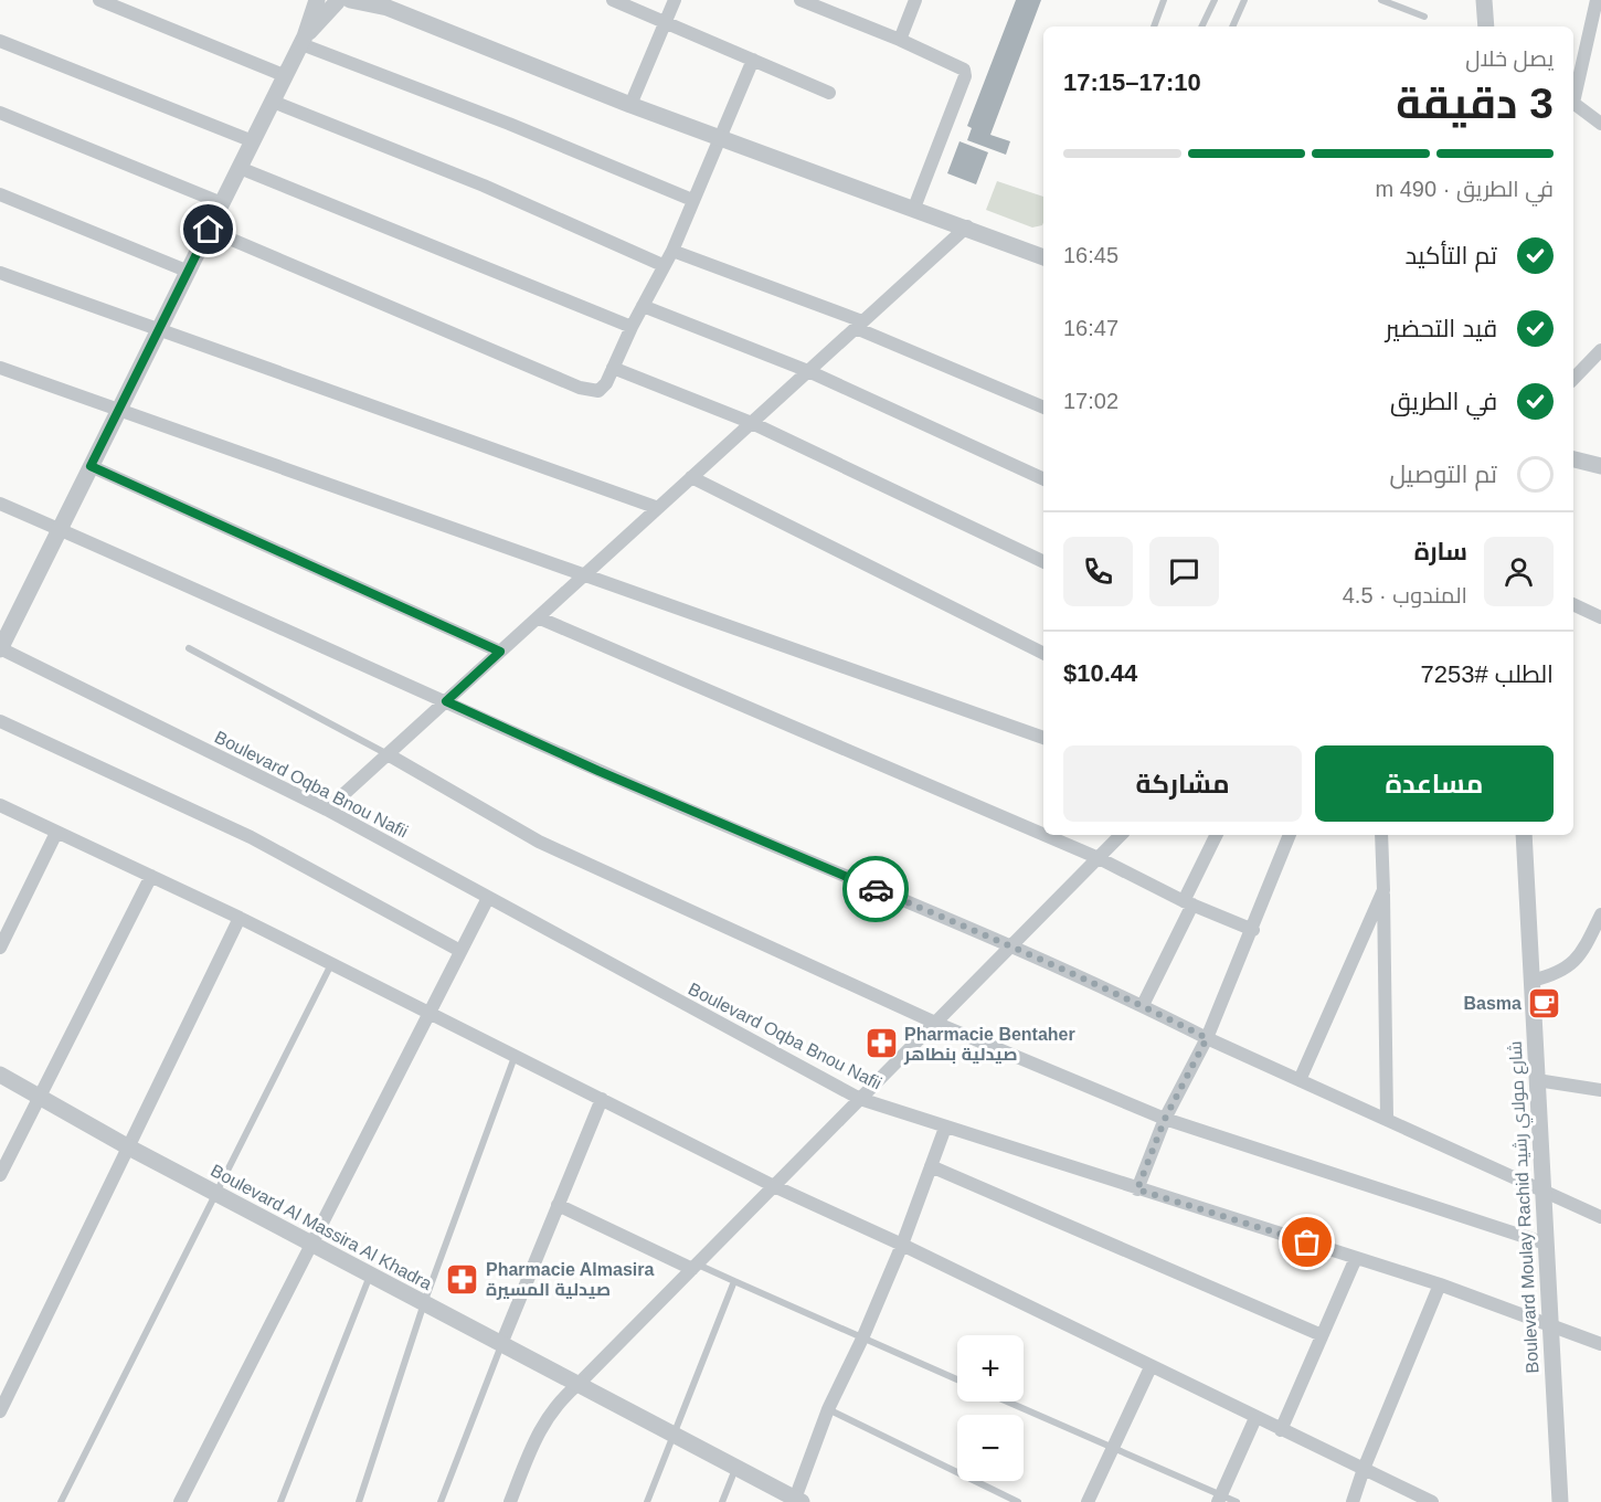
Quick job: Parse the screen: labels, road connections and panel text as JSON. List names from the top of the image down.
{
  "streets": {
    "street": ["Boulevard Oqba Bnou Nafii", "Boulevard Moulay Rachid شارع مولاي رشيد", "Boulevard Al Massira Al Khadra"]
  },
  "crossings": [
    ["Boulevard Oqba Bnou Nafii", "Boulevard Moulay Rachid شارع مولاي رشيد"]
  ],
  "places": {
    "cafe": ["Basma"],
    "pharmacy": ["Pharmacie Bentaher صيدلية بنطاهر", "Pharmacie Almasira صيدلية المسيرة"]
  },
  "page": {
    "heading": ["3 دقيقة", "يصل خلال", "17:10–17:15"],
    "panel": [
      "سارة",
      "المندوب · 4.5",
      "الطلب #7253",
      "$10.44"
    ],
    "bar": "في الطريق · 490 m",
    "list": [
      ["تم التأكيد", "16:45"],
      ["قيد التحضير", "16:47"],
      ["في الطريق", "17:02"],
      "تم التوصيل"
    ],
    "buttons": ["مساعدة", "مشاركة"],
    "map_buttons": ["+", "−"]
  }
}
